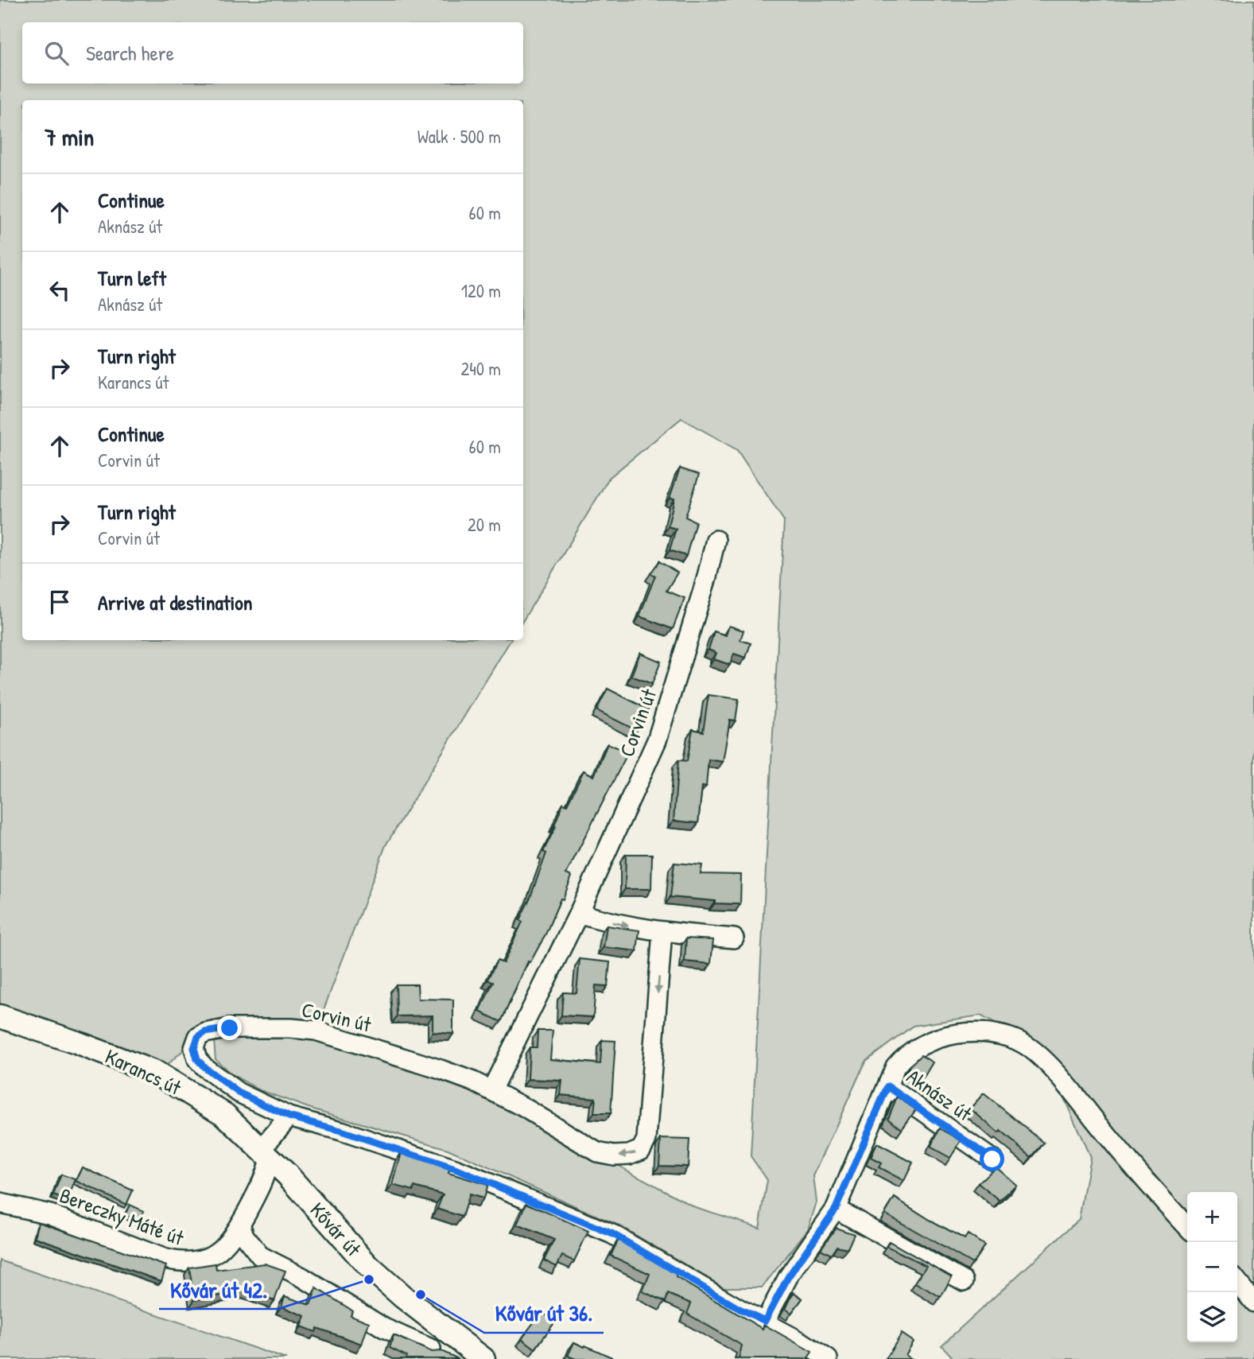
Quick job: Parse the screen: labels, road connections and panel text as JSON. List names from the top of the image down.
{
  "streets": {
    "main road": ["Karancs út", "Kővár út"],
    "street": ["Corvin út", "Aknász út", "Bereczky Máté út"]
  },
  "crossings": [
    ["Karancs út", "Bereczky Máté út"],
    ["Karancs út", "Kővár út"],
    ["Bereczky Máté út", "Kővár út"]
  ],
  "places": ["Kővár út 42.", "Kővár út 36."],
  "page": {
    "search": "Search here",
    "heading": ["7 min", "Walk · 500 m"],
    "list": [
      ["Continue", "Aknász út", "60 m"],
      ["Turn left", "Aknász út", "120 m"],
      ["Turn right", "Karancs út", "240 m"],
      ["Continue", "Corvin út", "60 m"],
      ["Turn right", "Corvin út", "20 m"],
      "Arrive at destination"
    ],
    "map_buttons": ["+", "−"]
  }
}
